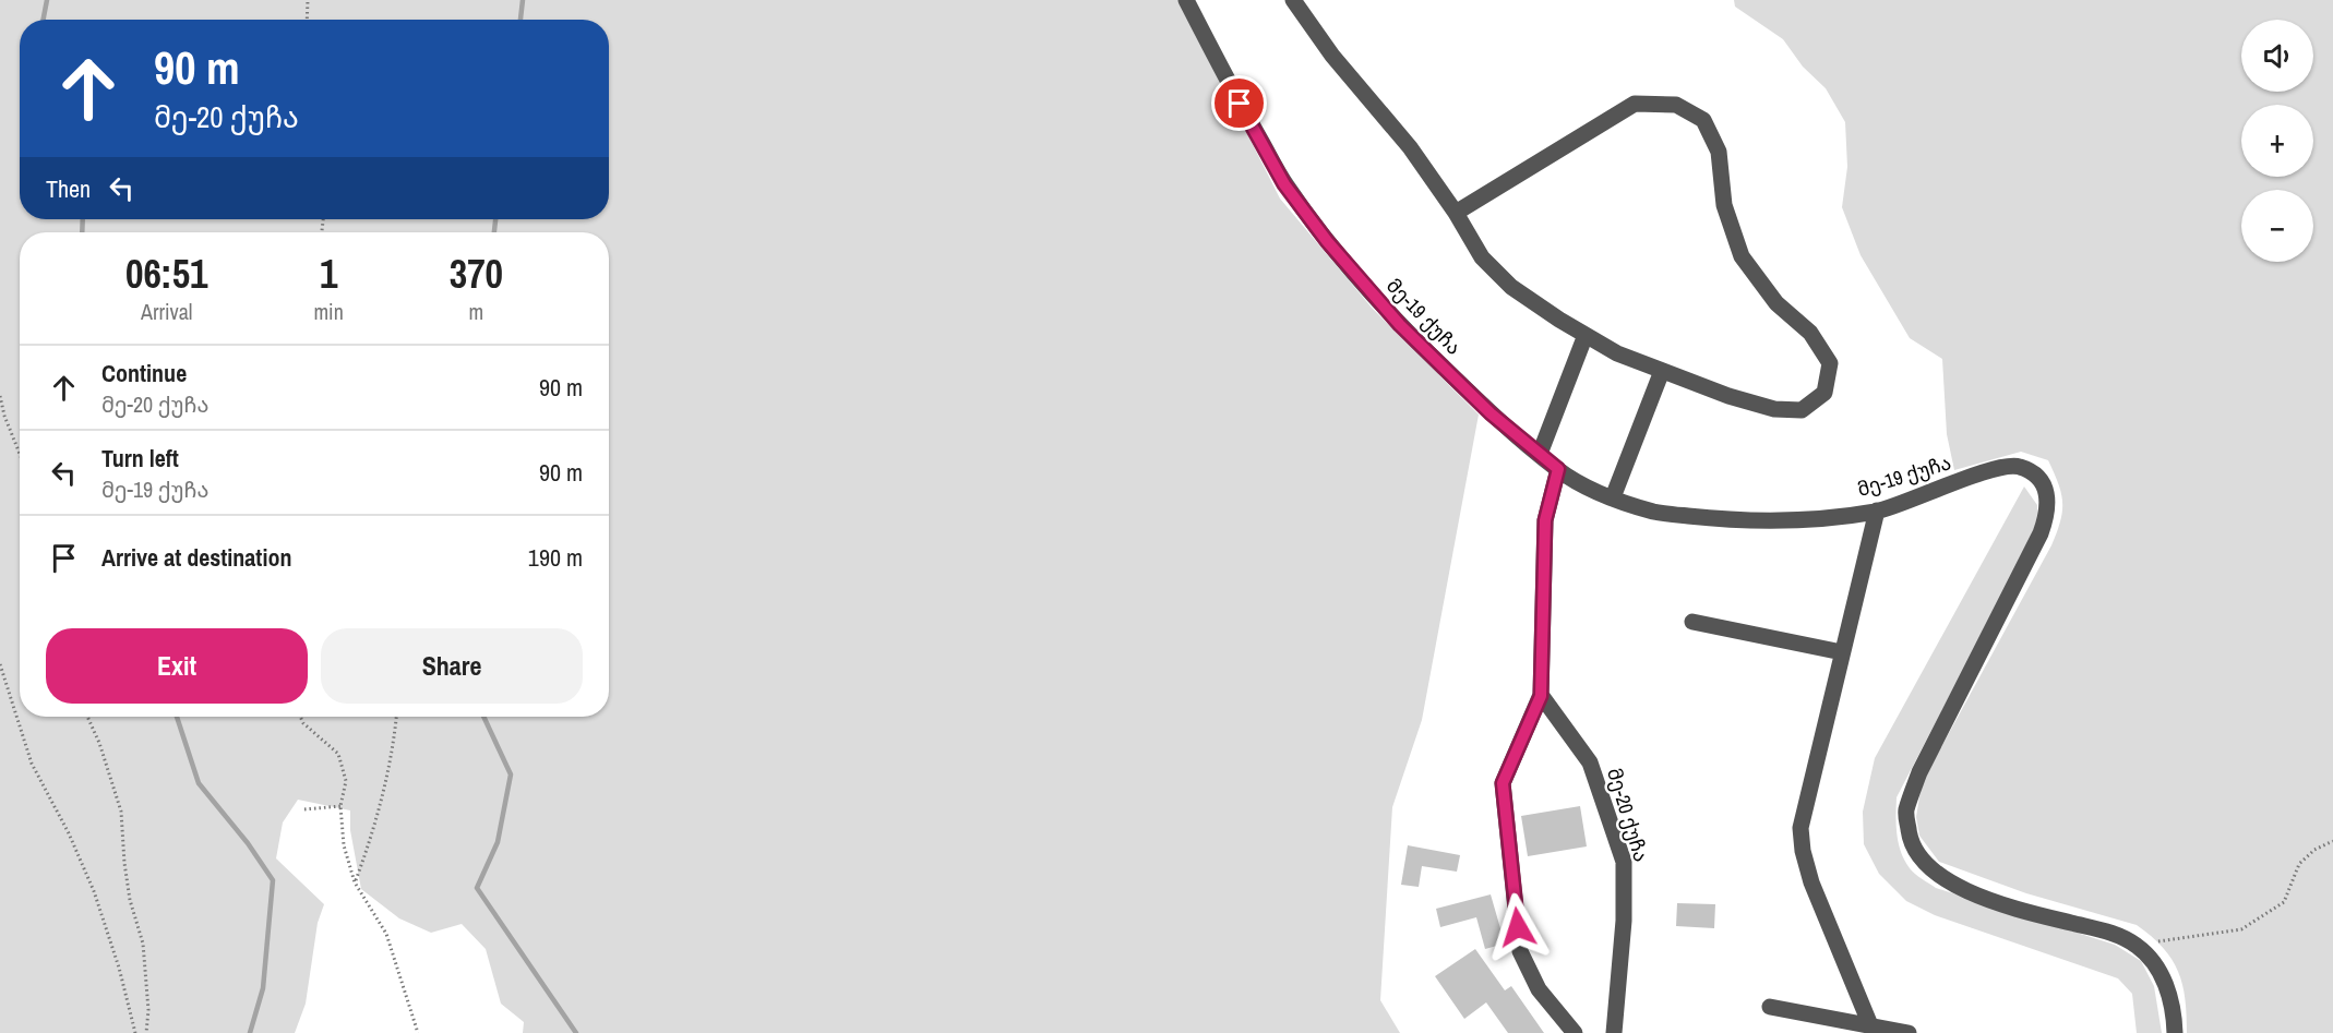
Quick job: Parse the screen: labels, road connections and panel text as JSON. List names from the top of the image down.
{
  "streets": {
    "street": ["მე-19 ქუჩა", "მე-20 ქუჩა"]
  },
  "page": {
    "map_buttons": ["+", "−"],
    "turn": ["90 m", "მე-20 ქუჩა"],
    "then": "Then",
    "eta": [
      "06:51",
      "Arrival",
      "1",
      "min",
      "370",
      "m"
    ],
    "list": [
      {
        "name": "Continue",
        "note": "მე-20 ქუჩა",
        "value": "90 m"
      },
      {
        "name": "Turn left",
        "note": "მე-19 ქუჩა",
        "value": "90 m"
      },
      {
        "name": "Arrive at destination",
        "value": "190 m"
      }
    ],
    "buttons": ["Exit", "Share"]
  }
}
